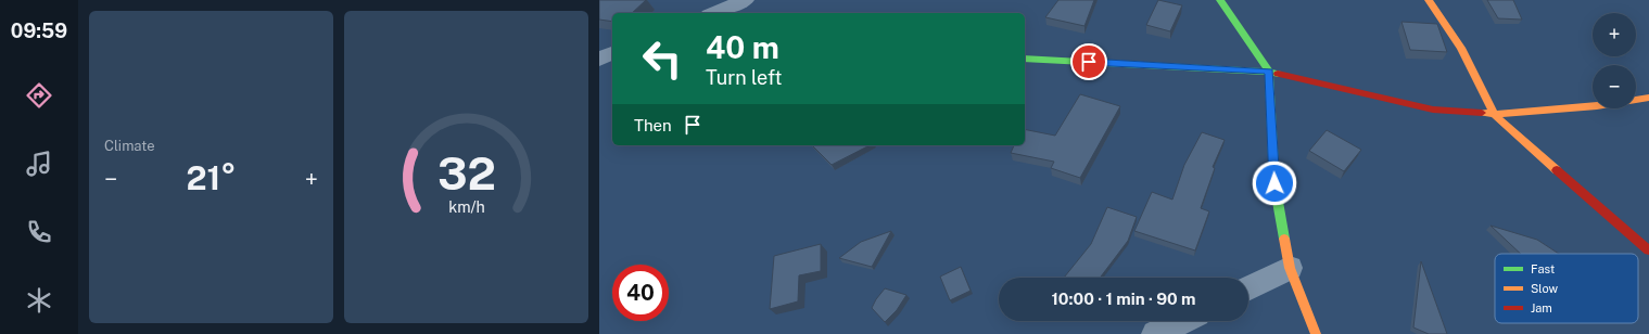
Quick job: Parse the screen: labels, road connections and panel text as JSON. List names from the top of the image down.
{
  "legend": ["Fast", "Slow", "Jam"],
  "page": {
    "tabs": "09:59",
    "tile": "Climate",
    "map_buttons": ["+", "−"],
    "turn": ["40 m", "Turn left"],
    "then": "Then",
    "heat": ["−", "21°", "+"],
    "limit": "40",
    "trip": "10:00 · 1 min · 90 m",
    "gauge": ["32", "km/h"]
  }
}
